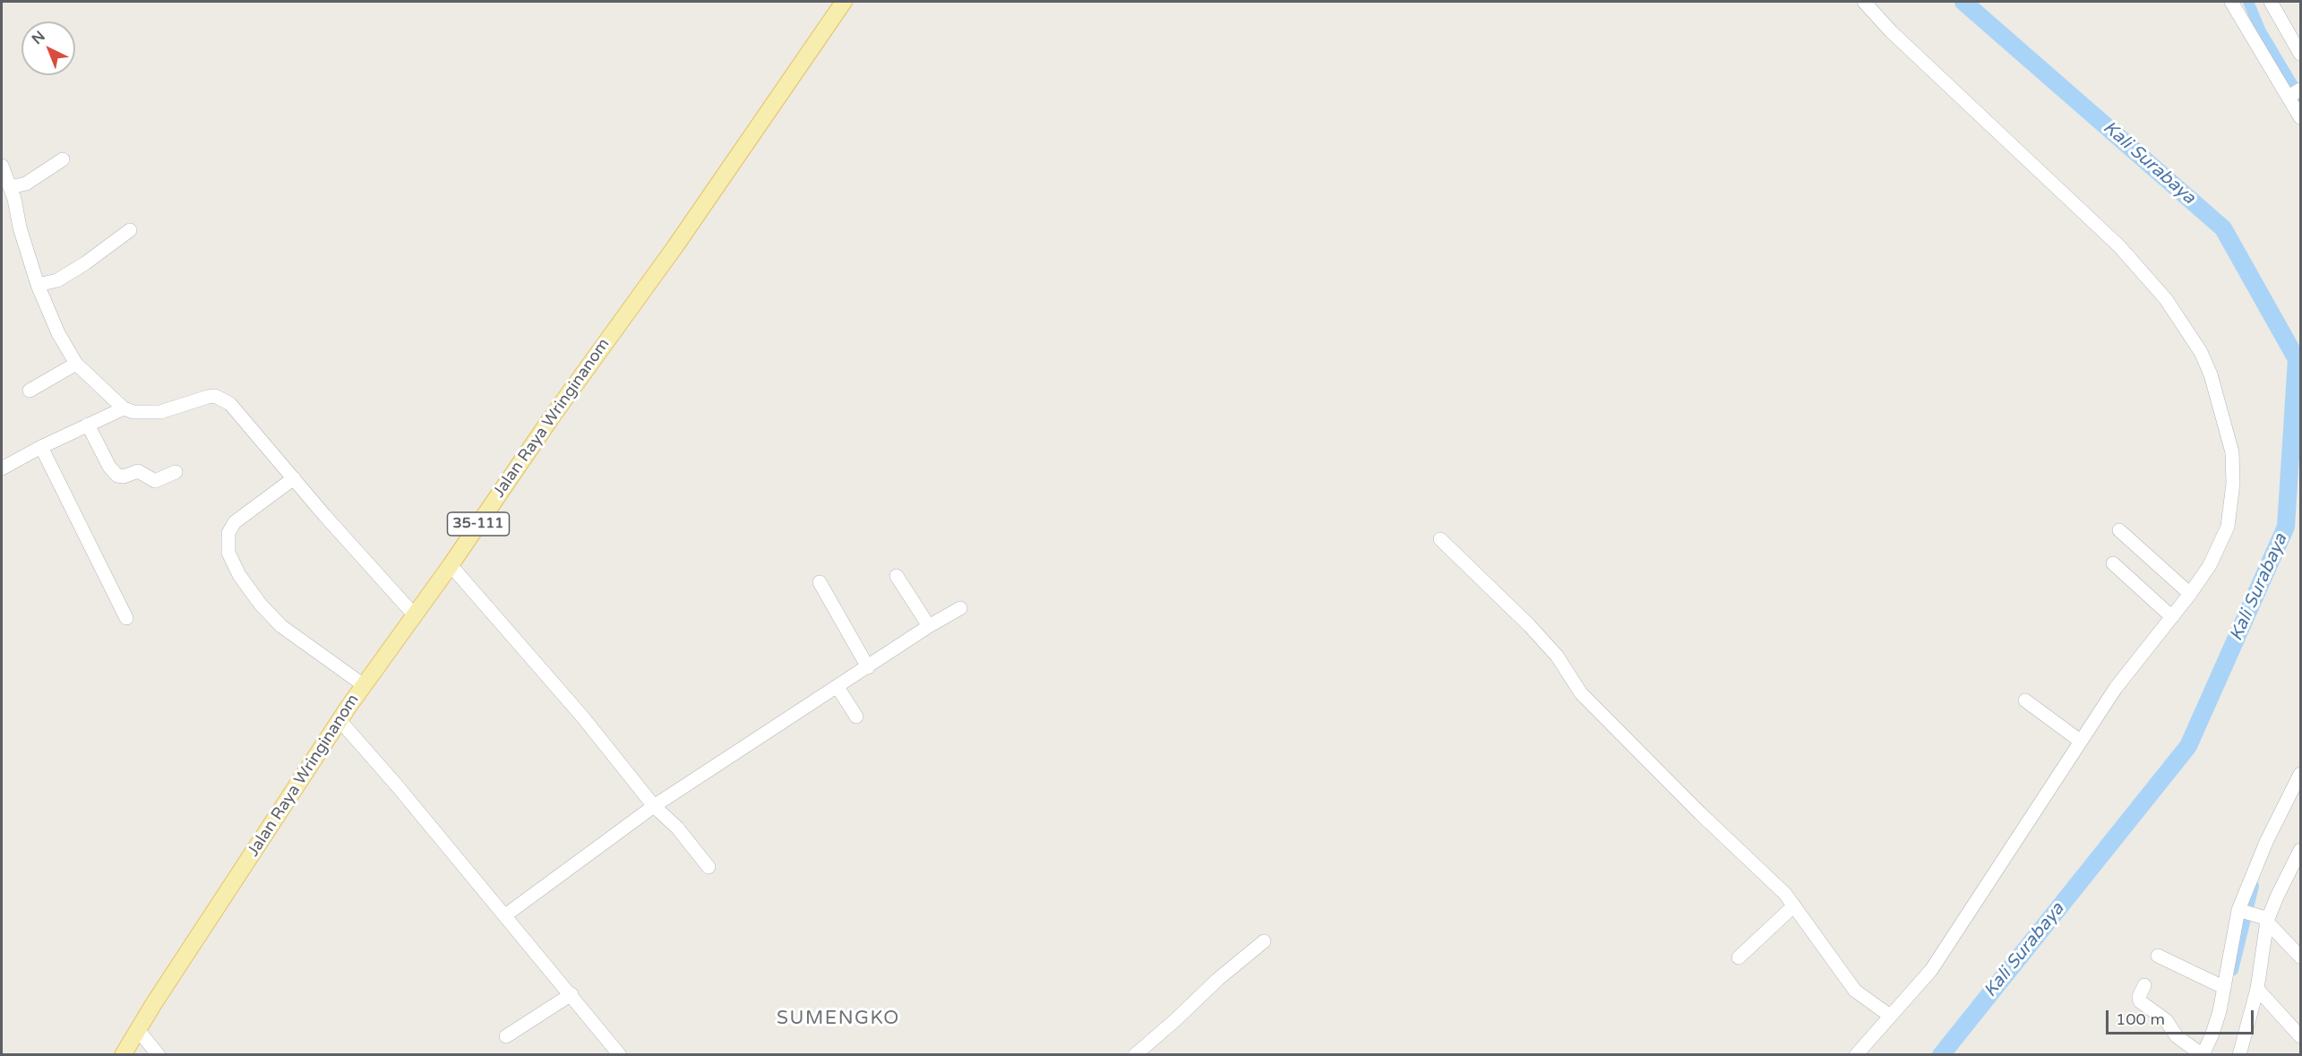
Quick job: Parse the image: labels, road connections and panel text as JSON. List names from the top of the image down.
{
  "streets": {
    "main road": ["Jalan Raya Wringinanom", "35-111"]
  },
  "districts": ["SUMENGKO"],
  "water": ["Kali Surabaya"],
  "scale_bar": "100 m",
  "north": "top left"
}
